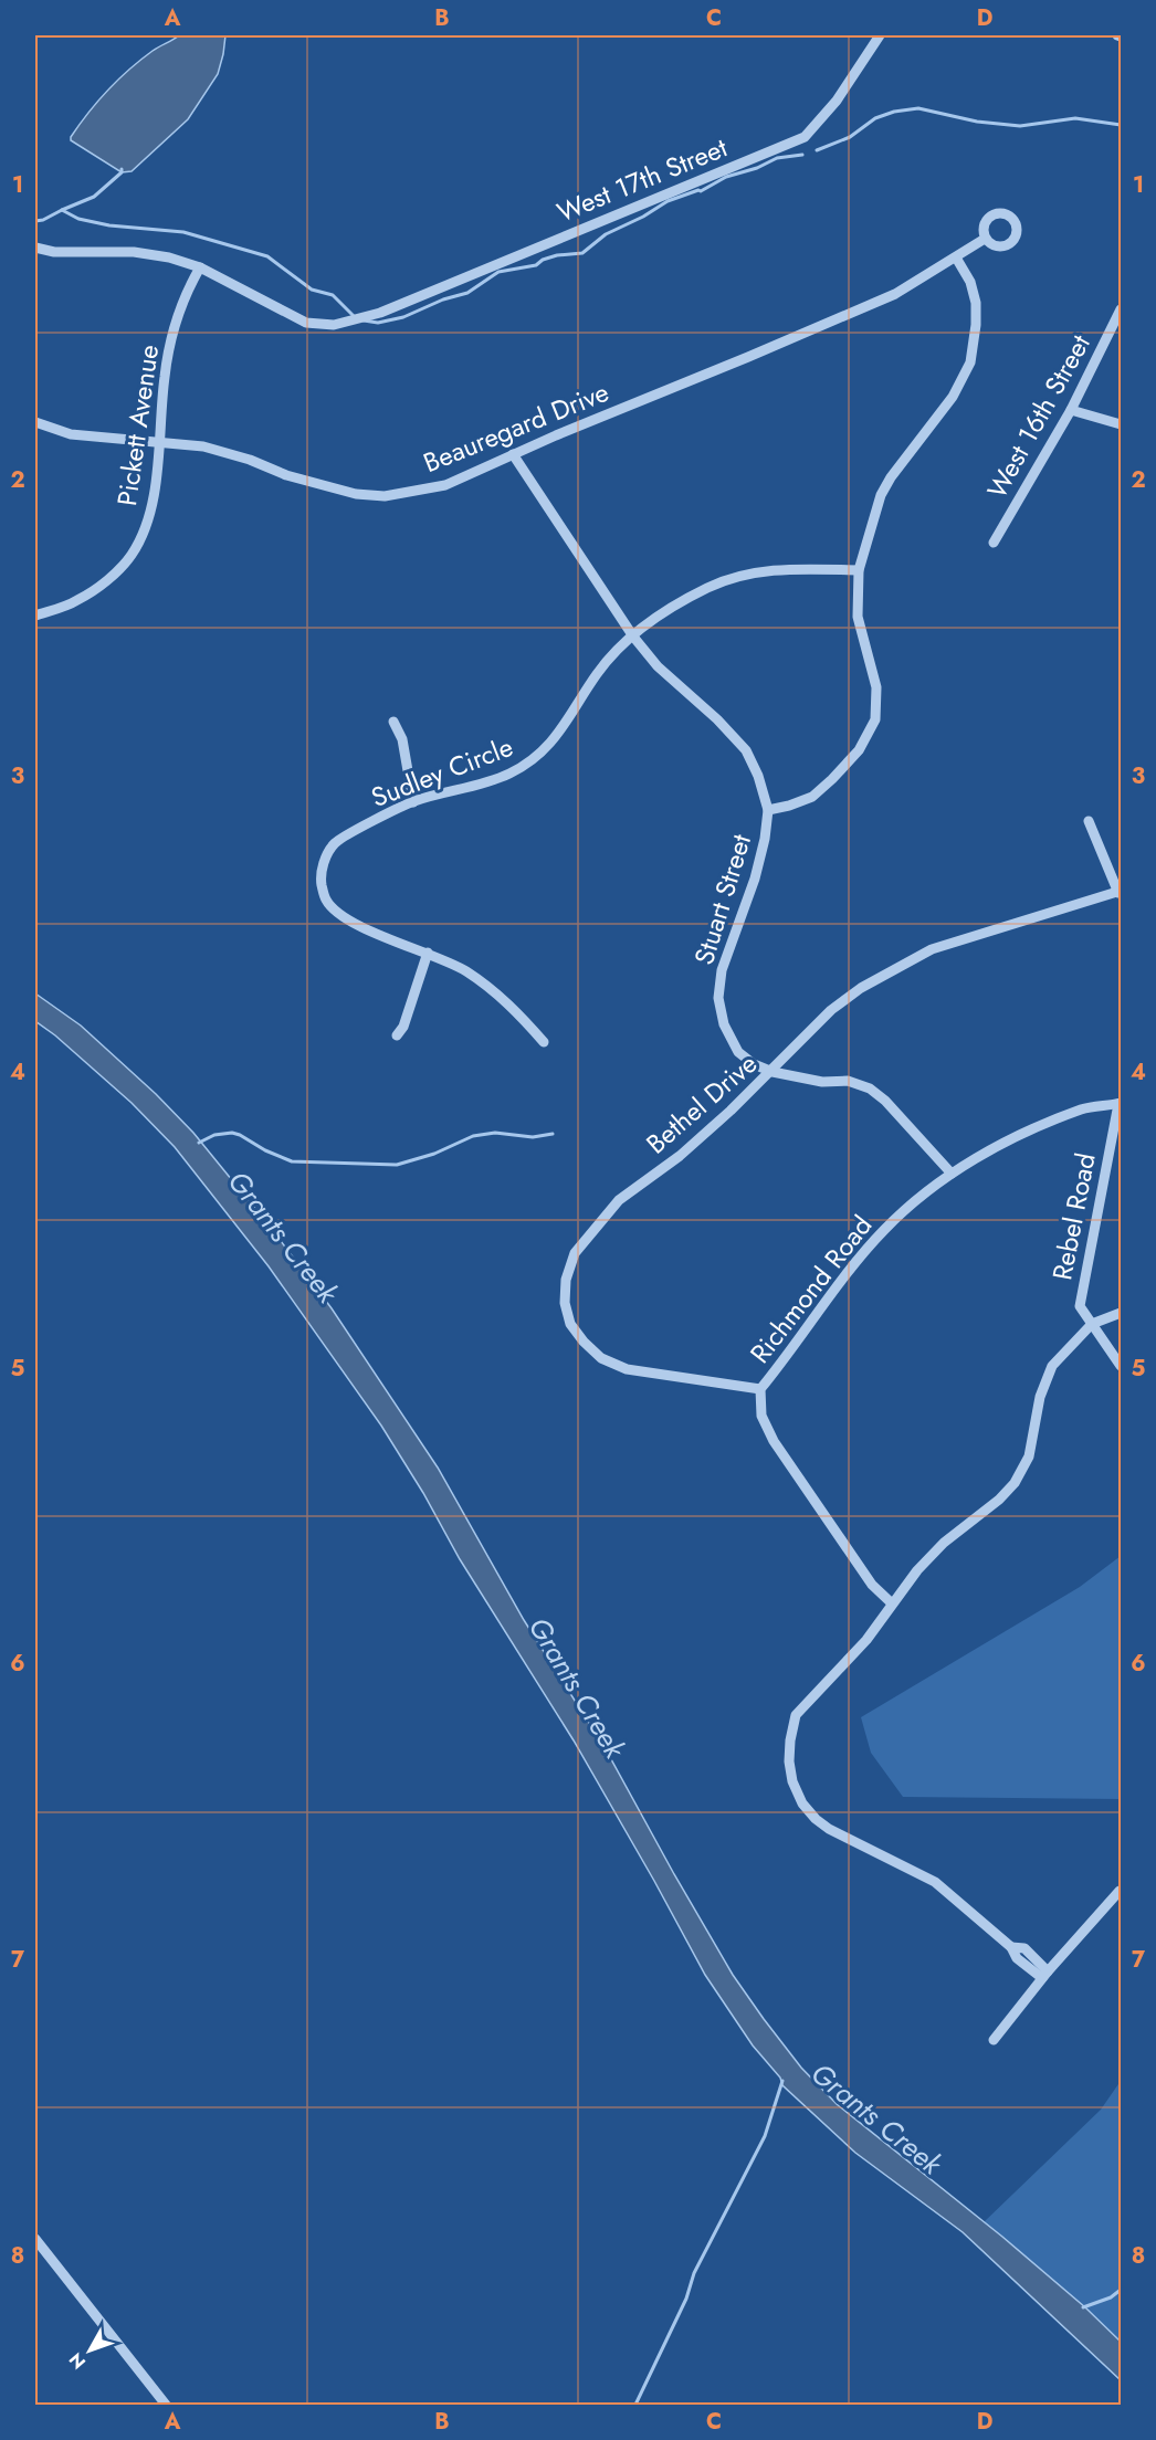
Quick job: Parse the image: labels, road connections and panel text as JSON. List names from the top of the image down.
{
  "streets": {
    "street": [
      "West 17th Street",
      "West 16th Street",
      "Pickett Avenue",
      "Beauregard Drive",
      "Sudley Circle",
      "Stuart Street",
      "Bethel Drive",
      "Rebel Road",
      "Richmond Road"
    ]
  },
  "crossings": [
    ["West 17th Street", "Pickett Avenue"],
    ["Pickett Avenue", "Beauregard Drive"],
    ["Beauregard Drive", "Stuart Street"],
    ["Sudley Circle", "Stuart Street"],
    ["Stuart Street", "Bethel Drive"],
    ["Stuart Street", "Richmond Road"],
    ["Bethel Drive", "Richmond Road"],
    ["Rebel Road", "Richmond Road"]
  ],
  "water": ["Grants Creek"],
  "north": "bottom left",
  "grid": {
    "columns": [
      "A",
      "B",
      "C",
      "D"
    ],
    "rows": [
      "1",
      "2",
      "3",
      "4",
      "5",
      "6",
      "7",
      "8"
    ]
  }
}
